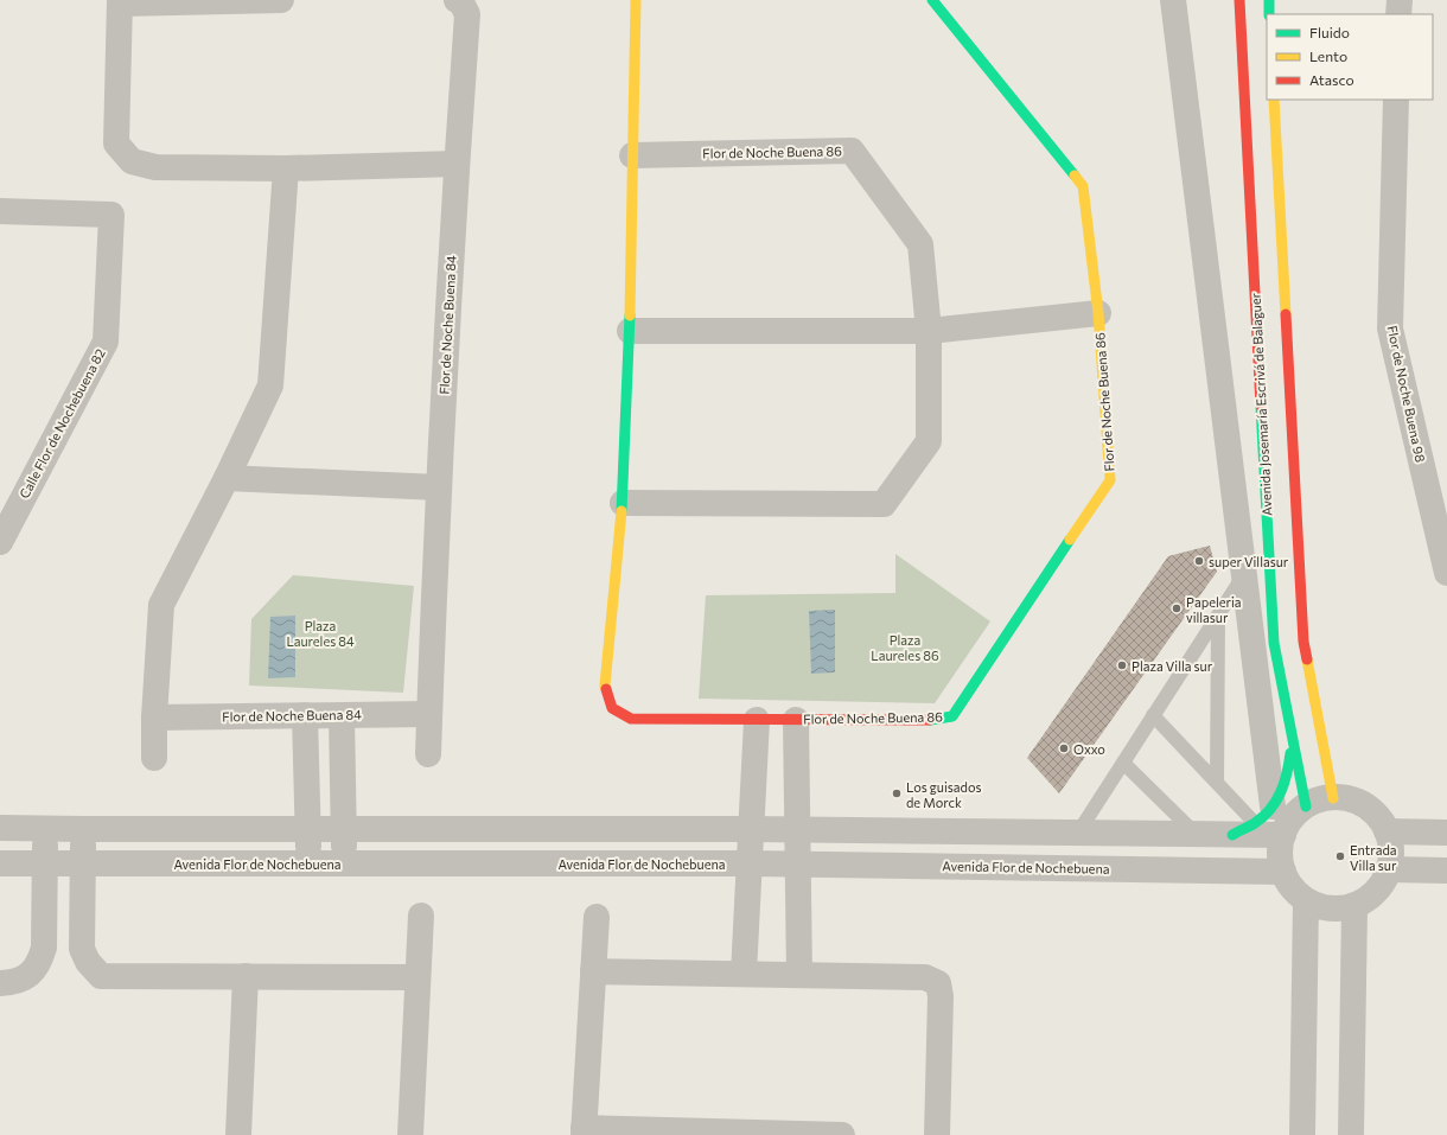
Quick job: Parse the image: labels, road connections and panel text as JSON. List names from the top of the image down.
{
  "streets": {
    "street": [
      "Flor de Noche Buena 86",
      "Flor de Noche Buena 84",
      "Flor de Noche Buena 98",
      "Avenida Josemaría Escrivá de Balaguer",
      "Calle Flor de Nochebuena 82",
      "Avenida Flor de Nochebuena"
    ]
  },
  "crossings": [
    ["Avenida Josemaría Escrivá de Balaguer", "Avenida Flor de Nochebuena"]
  ],
  "parks": ["Plaza Laureles 84", "Plaza Laureles 86"],
  "places": [
    "super Villasur",
    "Papeleria villasur",
    "Plaza Villa sur",
    "Oxxo",
    "Los guisados de Morck",
    "Entrada Villa sur"
  ],
  "legend": ["Fluido", "Lento", "Atasco"]
}
